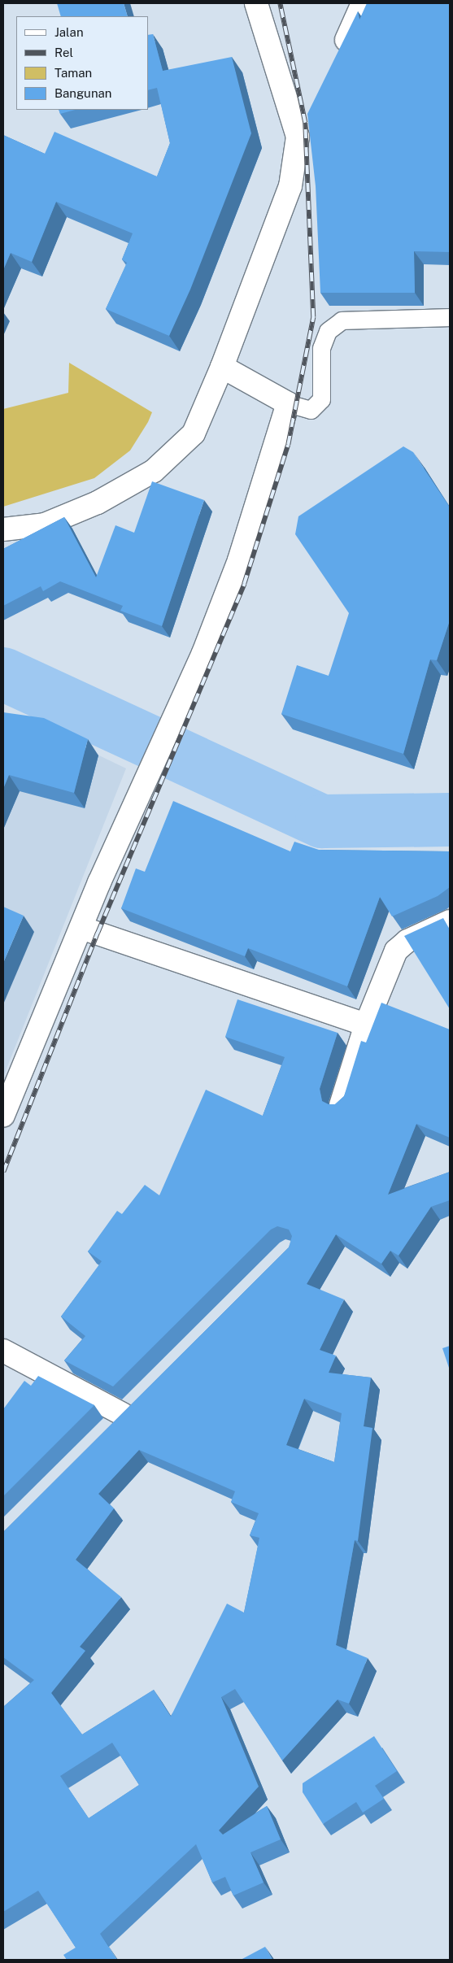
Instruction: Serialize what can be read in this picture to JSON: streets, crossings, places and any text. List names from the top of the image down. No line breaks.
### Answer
{"legend":["Jalan","Rel","Taman","Bangunan"]}
